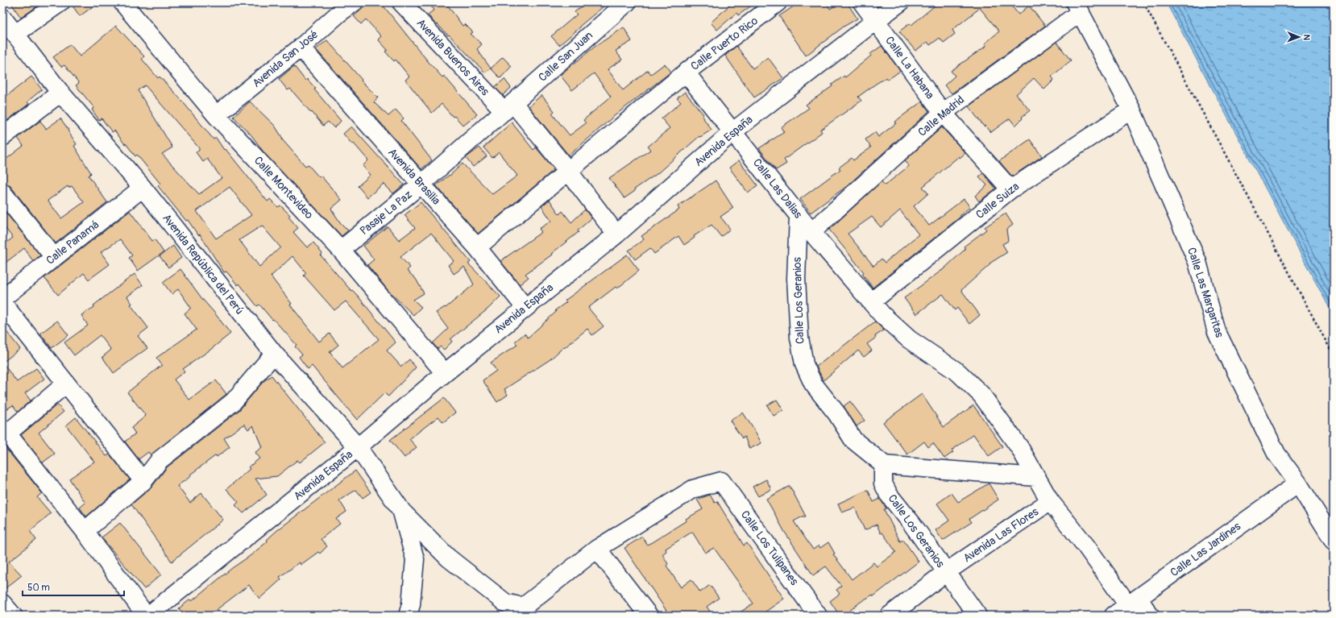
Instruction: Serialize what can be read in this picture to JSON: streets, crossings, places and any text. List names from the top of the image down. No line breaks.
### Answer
{"streets":{"street":["Calle Puerto Rico","Calle San Juan","Avenida Buenos Aires","Avenida San José","Calle La Habana","Calle Madrid","Avenida España","Avenida Brasilia","Calle Montevideo","Calle Las Dalias","Calle Suiza","Pasaje La Paz","Calle Panamá","Avenida República del Perú","Calle Las Margaritas","Calle Los Geranios","Avenida Las Flores","Calle Los Tulipanes","Calle Las Jardines"]},"crossings":[["Calle Puerto Rico","Avenida Buenos Aires"],["Calle Puerto Rico","Avenida Brasilia"],["Calle Puerto Rico","Calle Las Dalias"],["Calle San Juan","Avenida Buenos Aires"],["Calle San Juan","Pasaje La Paz"],["Avenida Buenos Aires","Avenida España"],["Avenida Buenos Aires","Pasaje La Paz"],["Avenida San José","Avenida Brasilia"],["Avenida San José","Calle Montevideo"],["Calle La Habana","Calle Madrid"],["Calle La Habana","Avenida España"],["Calle La Habana","Calle Suiza"],["Calle Madrid","Calle Las Dalias"],["Calle Madrid","Calle Las Margaritas"],["Avenida España","Avenida Brasilia"],["Avenida España","Calle Montevideo"],["Avenida España","Calle Las Dalias"],["Avenida España","Avenida República del Perú"],["Avenida Brasilia","Pasaje La Paz"],["Calle Montevideo","Pasaje La Paz"],["Calle Las Dalias","Calle Suiza"],["Calle Las Dalias","Calle Los Geranios"],["Calle Las Dalias","Avenida Las Flores"],["Calle Las Dalias","Calle Las Jardines"],["Calle Suiza","Calle Las Margaritas"],["Calle Panamá","Avenida República del Perú"],["Calle Las Margaritas","Calle Las Jardines"],["Calle Los Geranios","Avenida Las Flores"]],"scale_bar":"50 m","north":"right"}
